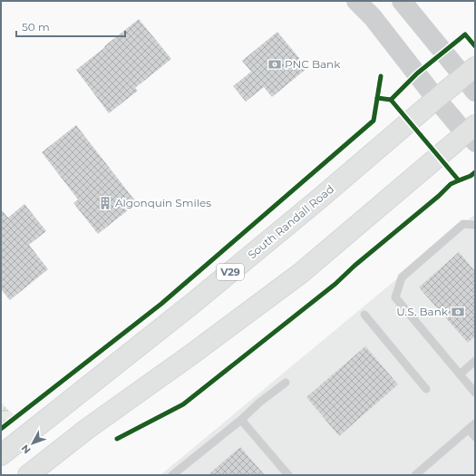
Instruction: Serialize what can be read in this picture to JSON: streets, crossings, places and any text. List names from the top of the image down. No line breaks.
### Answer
{"streets":{"main road":["South Randall Road","V29"]},"places":{"bank":["PNC Bank","U.S. Bank"],"building":["Algonquin Smiles"]},"scale_bar":"50 m","north":"bottom left"}
